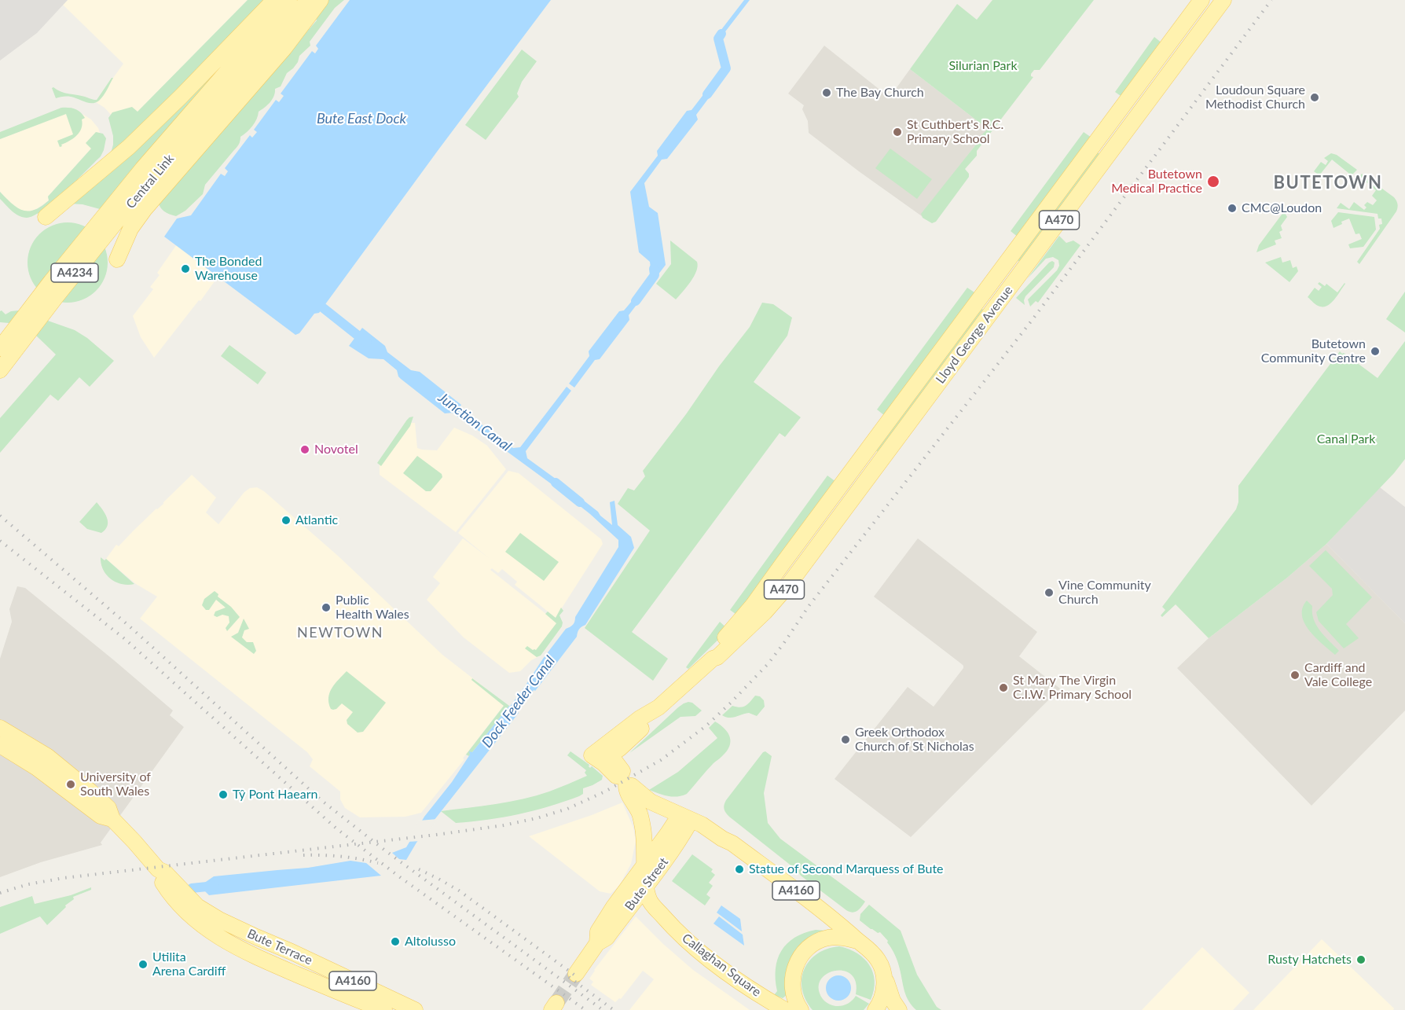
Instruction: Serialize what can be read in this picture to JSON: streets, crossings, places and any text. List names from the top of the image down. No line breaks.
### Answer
{"streets":{"main road":["Central Link","A470","A4234","Lloyd George Avenue","Bute Street","A4160","Bute Terrace","Callaghan Square"]},"crossings":[["Bute Street","A4160"],["Bute Street","Callaghan Square"],["A4160","Bute Terrace"],["A4160","Callaghan Square"]],"districts":["BUTETOWN","NEWTOWN"],"water":["Bute East Dock","Junction Canal","Dock Feeder Canal"],"parks":["Silurian Park","Canal Park"],"places":["The Bay Church","Loudoun Square Methodist Church","St Cuthbert's R.C. Primary School","Butetown Medical Practice","CMC@Loudon","The Bonded Warehouse","Butetown Community Centre","Novotel","Atlantic","Vine Community Church","Public Health Wales","Cardiff and Vale College","St Mary The Virgin C.I.W. Primary School","Greek Orthodox Church of St Nicholas","University of South Wales","Tŷ Pont Haearn","Statue of Second Marquess of Bute","Altolusso","Rusty Hatchets","Utilita Arena Cardiff"]}
